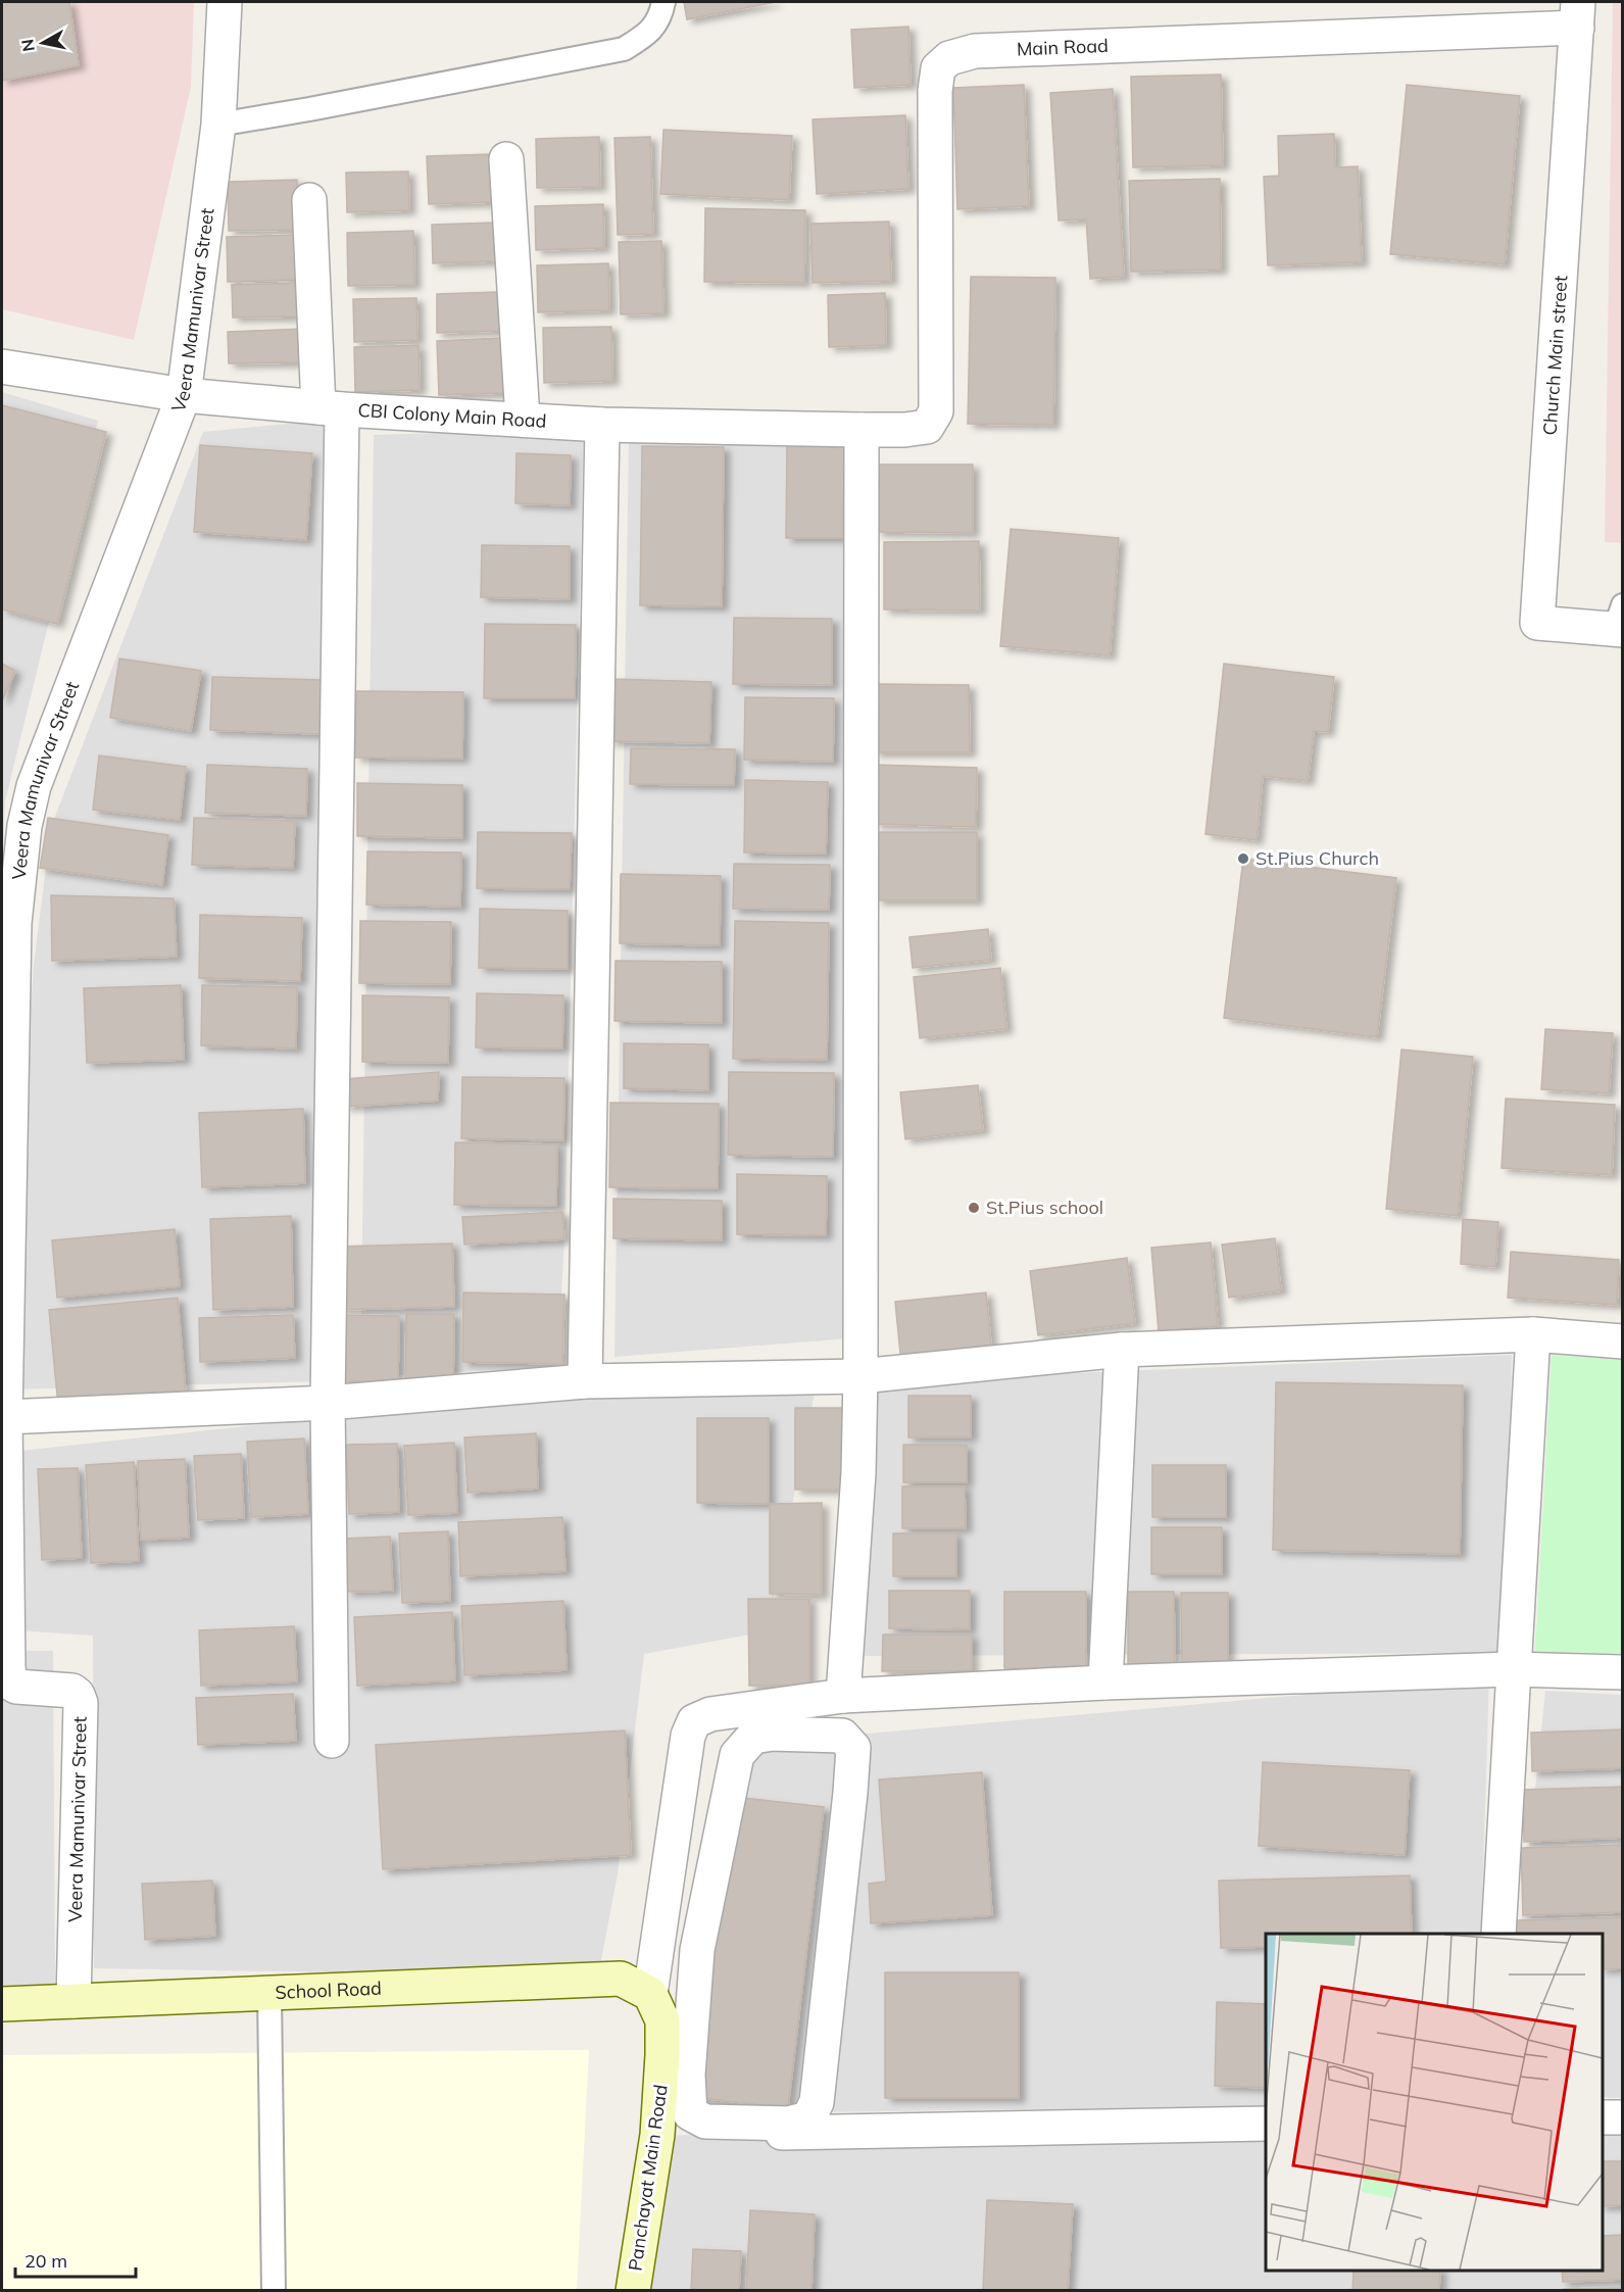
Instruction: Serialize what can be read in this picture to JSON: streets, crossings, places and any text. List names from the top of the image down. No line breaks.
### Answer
{"streets":{"street":["Main Road","Veera Mamunivar Street","Church Main street","CBI Colony Main Road","School Road","Panchayat Main Road"]},"crossings":[["Main Road","Church Main street"],["Main Road","CBI Colony Main Road"],["Veera Mamunivar Street","CBI Colony Main Road"],["Veera Mamunivar Street","School Road"],["School Road","Panchayat Main Road"]],"places":["St.Pius Church","St.Pius school"],"scale_bar":"20 m","north":"left"}
